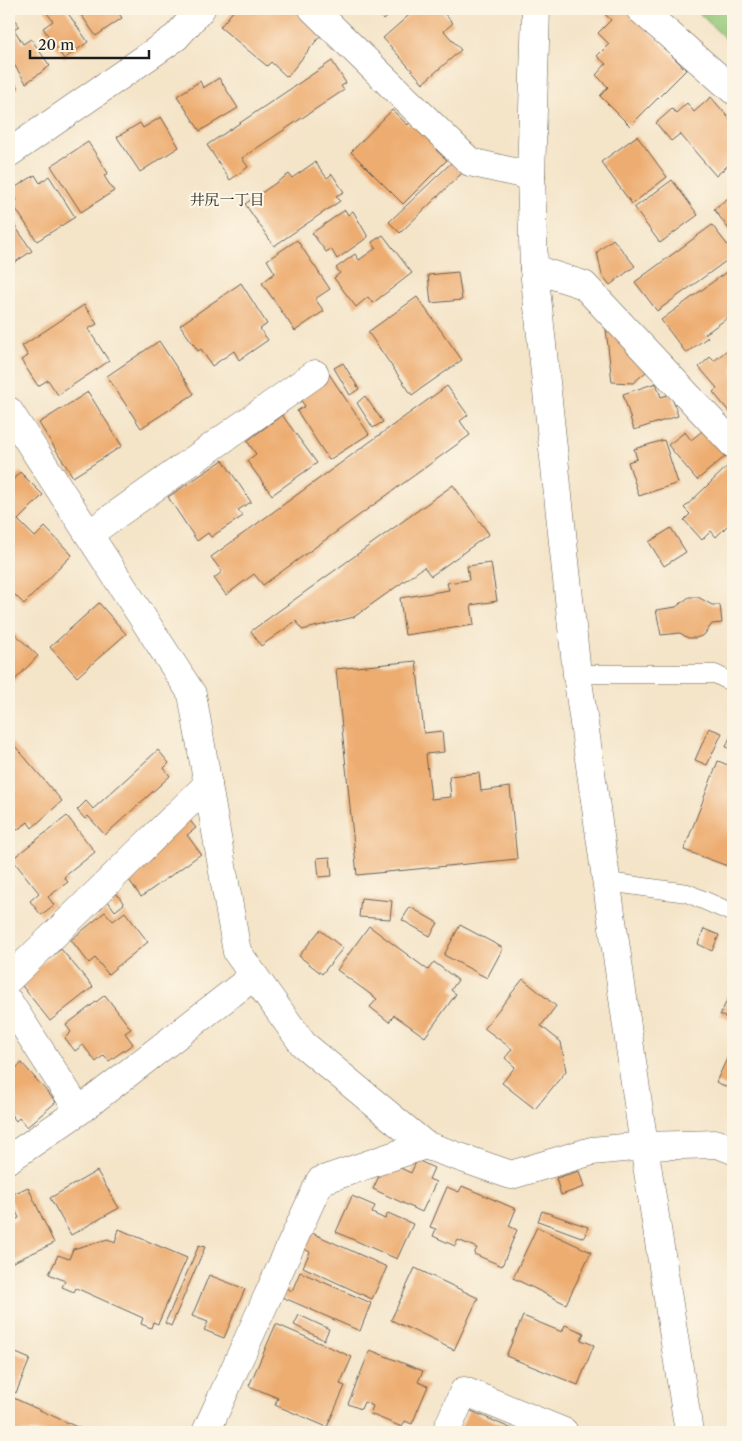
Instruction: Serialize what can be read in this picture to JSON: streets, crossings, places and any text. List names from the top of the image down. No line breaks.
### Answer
{"districts":["井尻一丁目"],"scale_bar":"20 m"}
